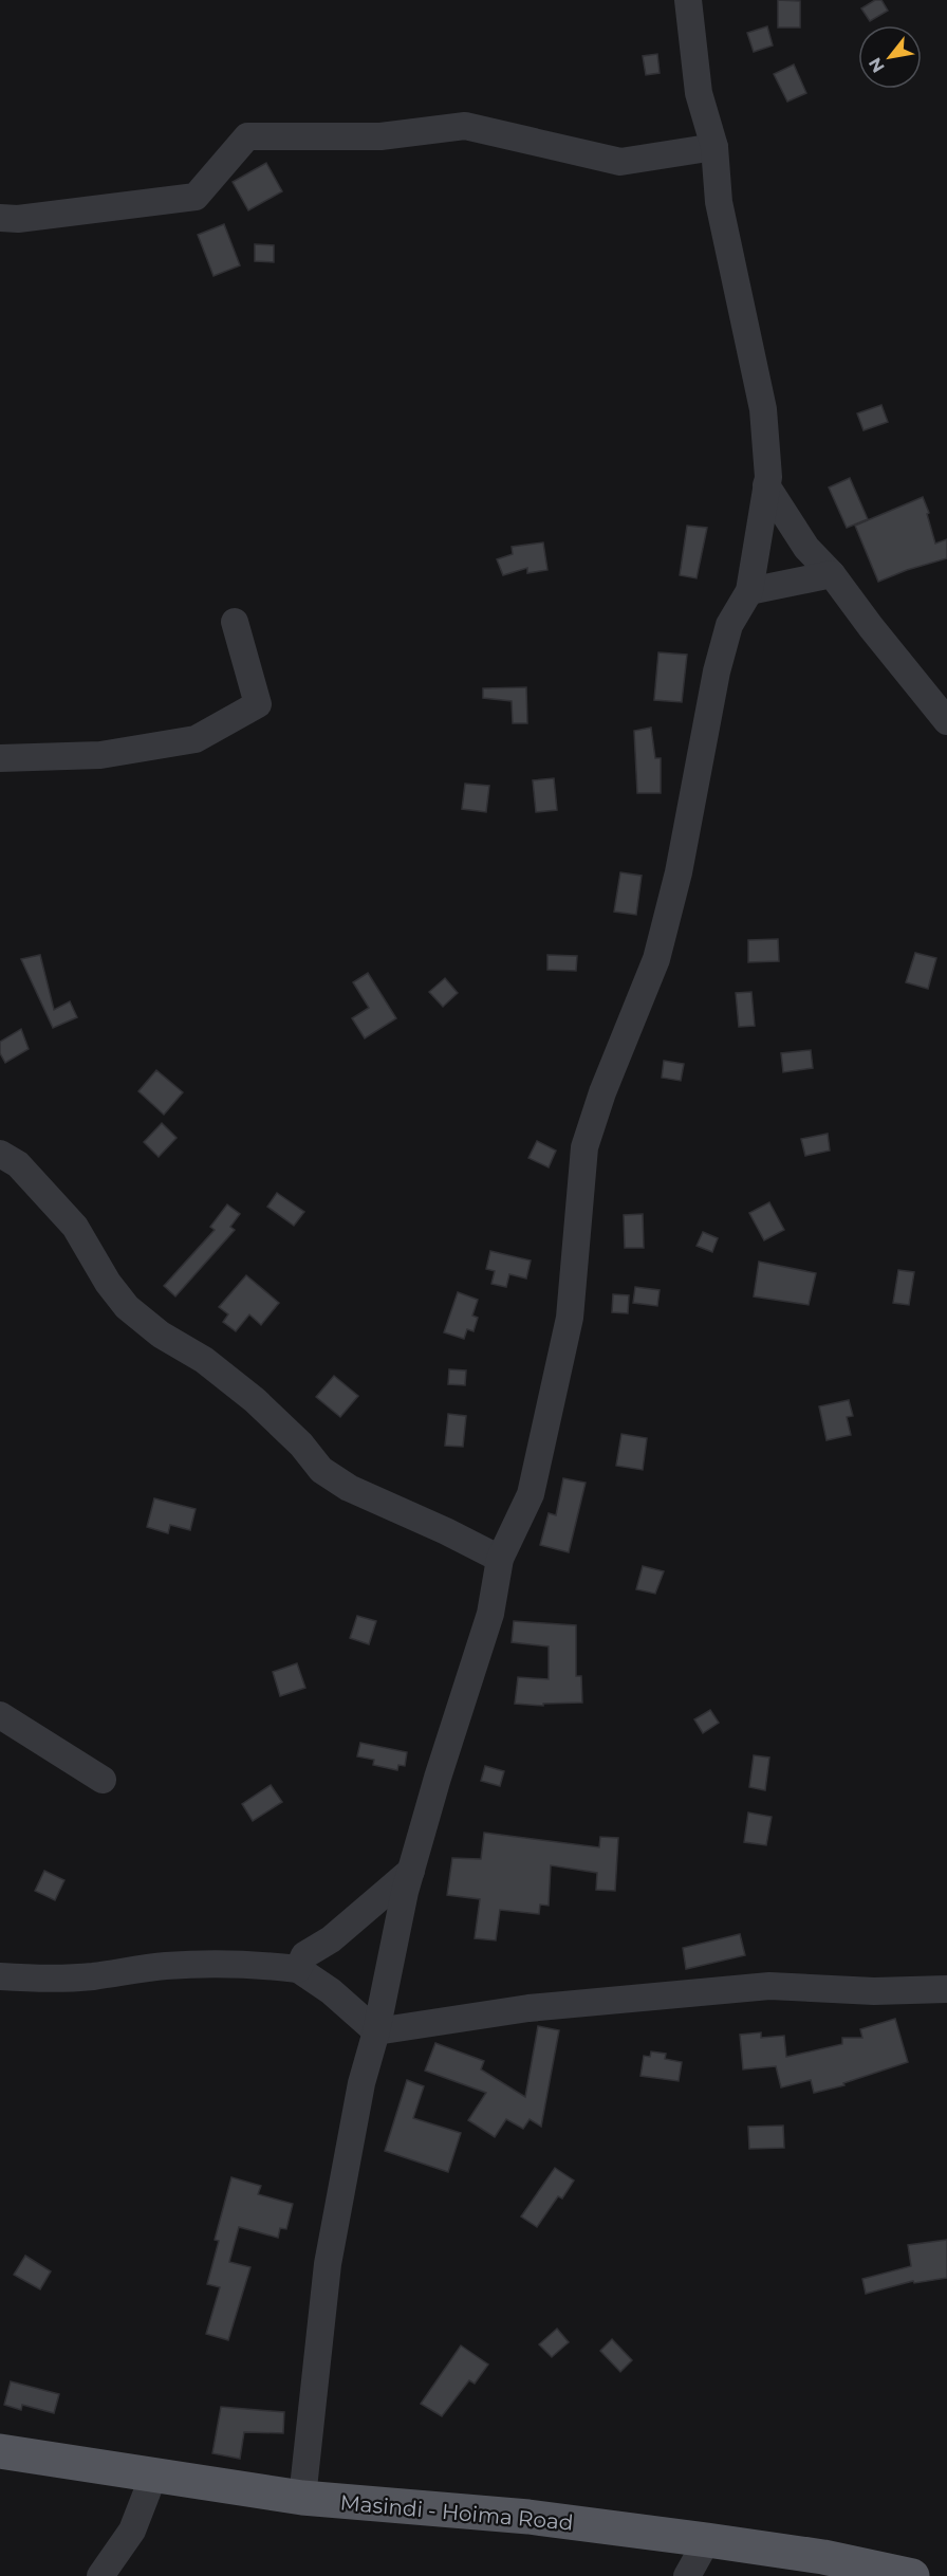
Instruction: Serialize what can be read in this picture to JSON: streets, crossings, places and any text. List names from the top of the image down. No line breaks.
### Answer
{"streets":{"main road":["Masindi - Hoima Road"]},"north":"bottom left"}
